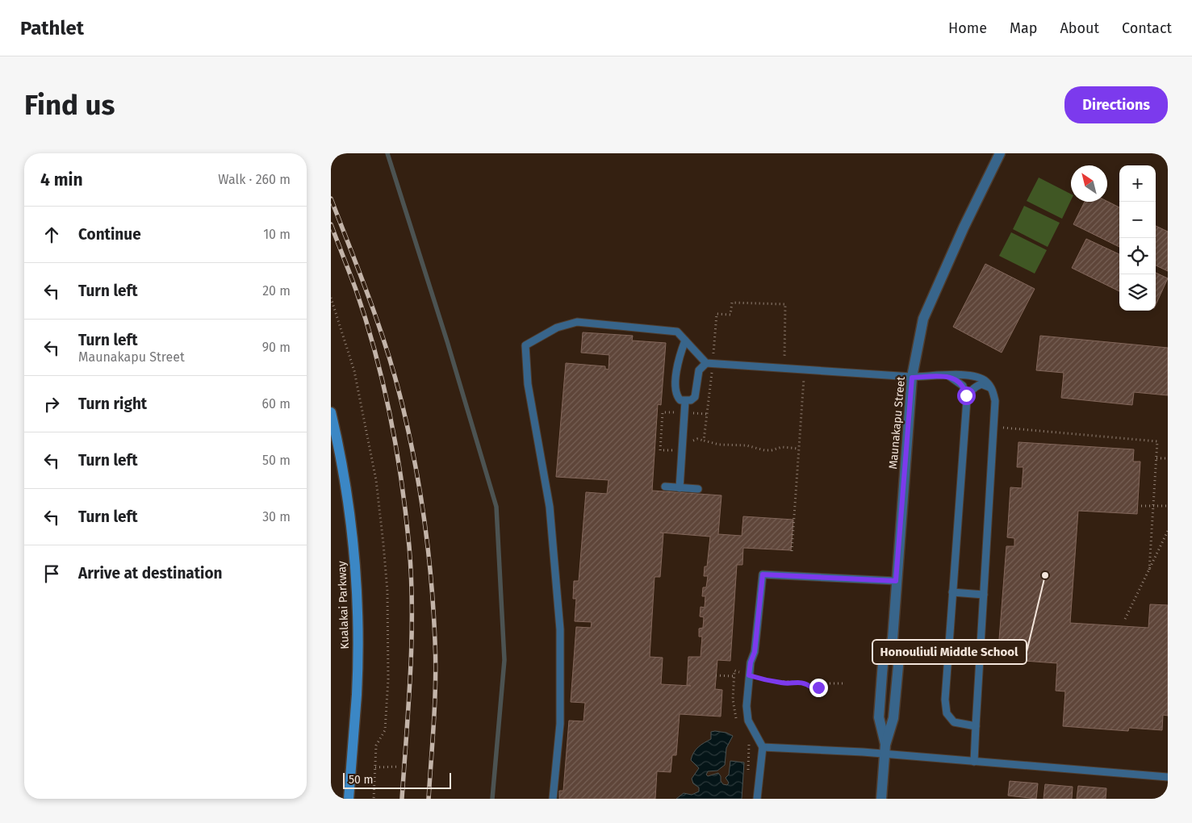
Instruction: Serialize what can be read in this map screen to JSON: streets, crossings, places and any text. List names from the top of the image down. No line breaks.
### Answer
{"streets":{"main road":["Kualakai Parkway"],"street":["Maunakapu Street"]},"places":["Honouliuli Middle School"],"scale_bar":"50 m","north":"top left","page":{"header":"Pathlet","nav":["Home","Map","About","Contact"],"buttons":"Directions","title":"Find us","heading":["4 min","Walk · 260 m"],"map_buttons":["+","−"],"list":[["Continue","10 m"],["Turn left","20 m"],["Turn left","Maunakapu Street","90 m"],["Turn right","60 m"],["Turn left","50 m"],["Turn left","30 m"],"Arrive at destination"],"scale":"50 m"}}
